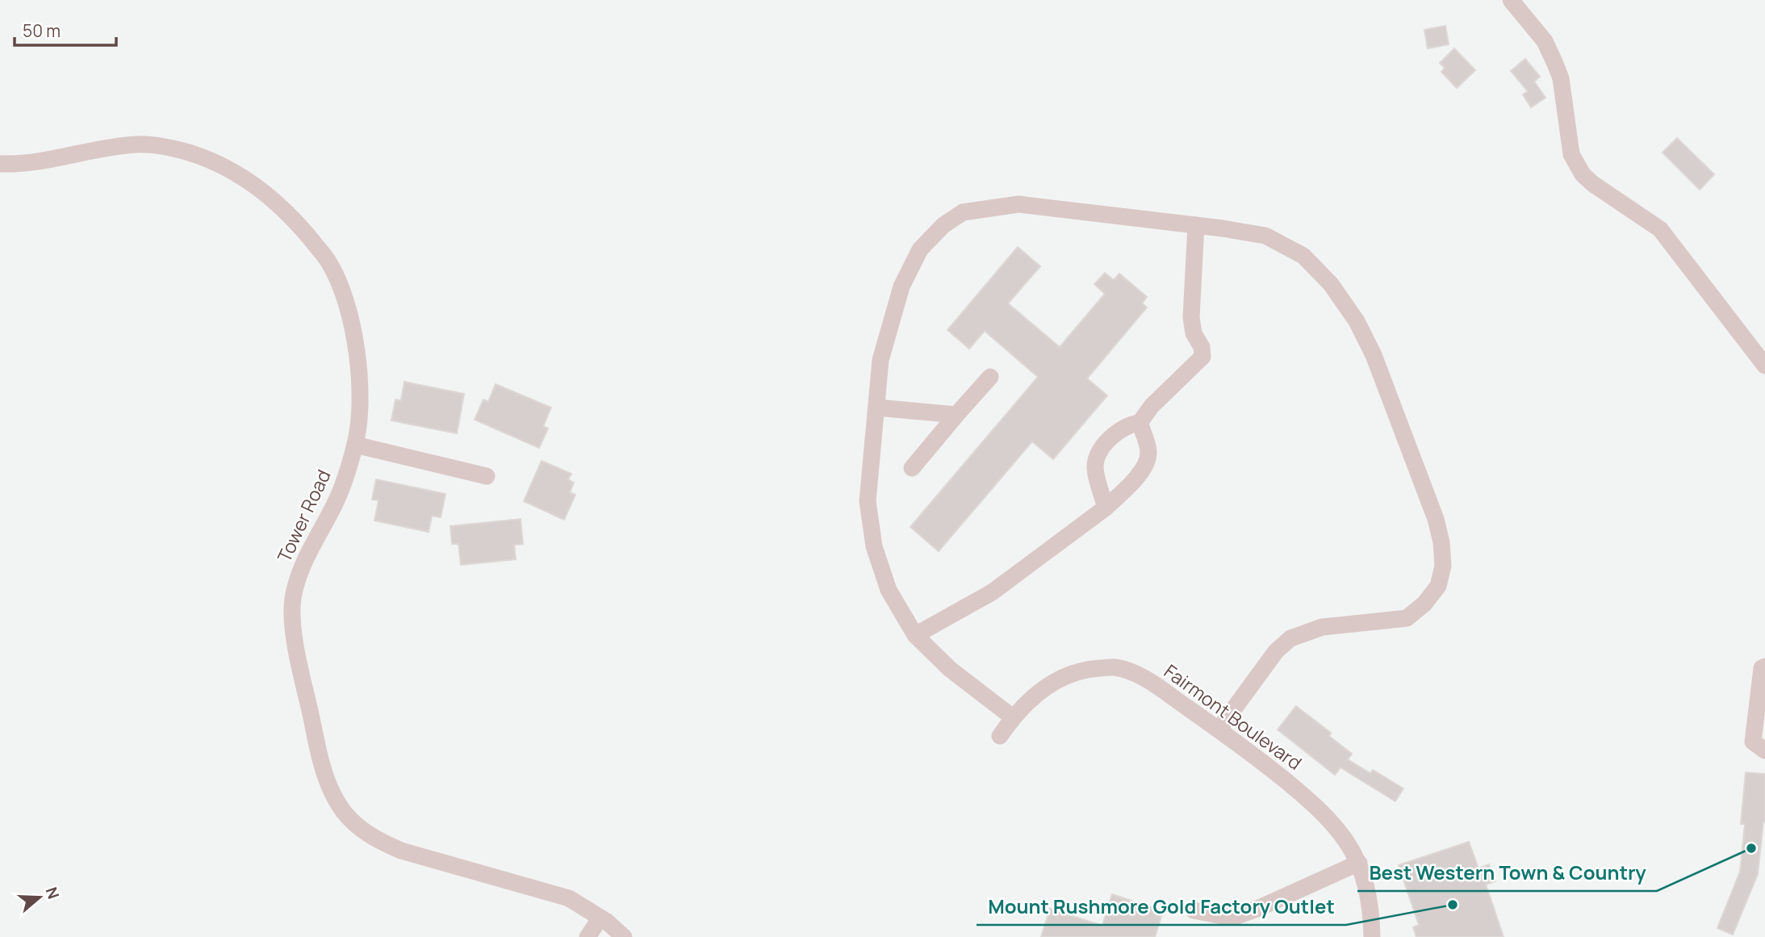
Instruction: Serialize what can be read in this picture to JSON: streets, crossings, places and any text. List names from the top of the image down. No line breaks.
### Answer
{"streets":{"street":["Tower Road","Fairmont Boulevard"]},"places":["Best Western Town & Country","Mount Rushmore Gold Factory Outlet"],"scale_bar":"50 m","north":"right"}
